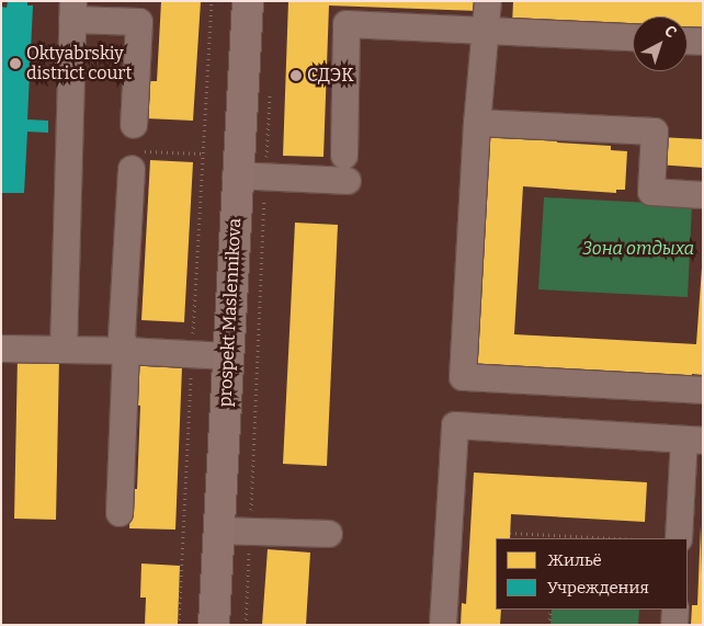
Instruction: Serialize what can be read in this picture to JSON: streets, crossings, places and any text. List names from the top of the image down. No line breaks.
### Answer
{"streets":{"main road":["prospekt Maslennikova"]},"parks":["Зона отдыха"],"places":["Oktyabrskiy district court","СДЭК"],"legend":["Жильё","Учреждения"],"north":"top right"}
